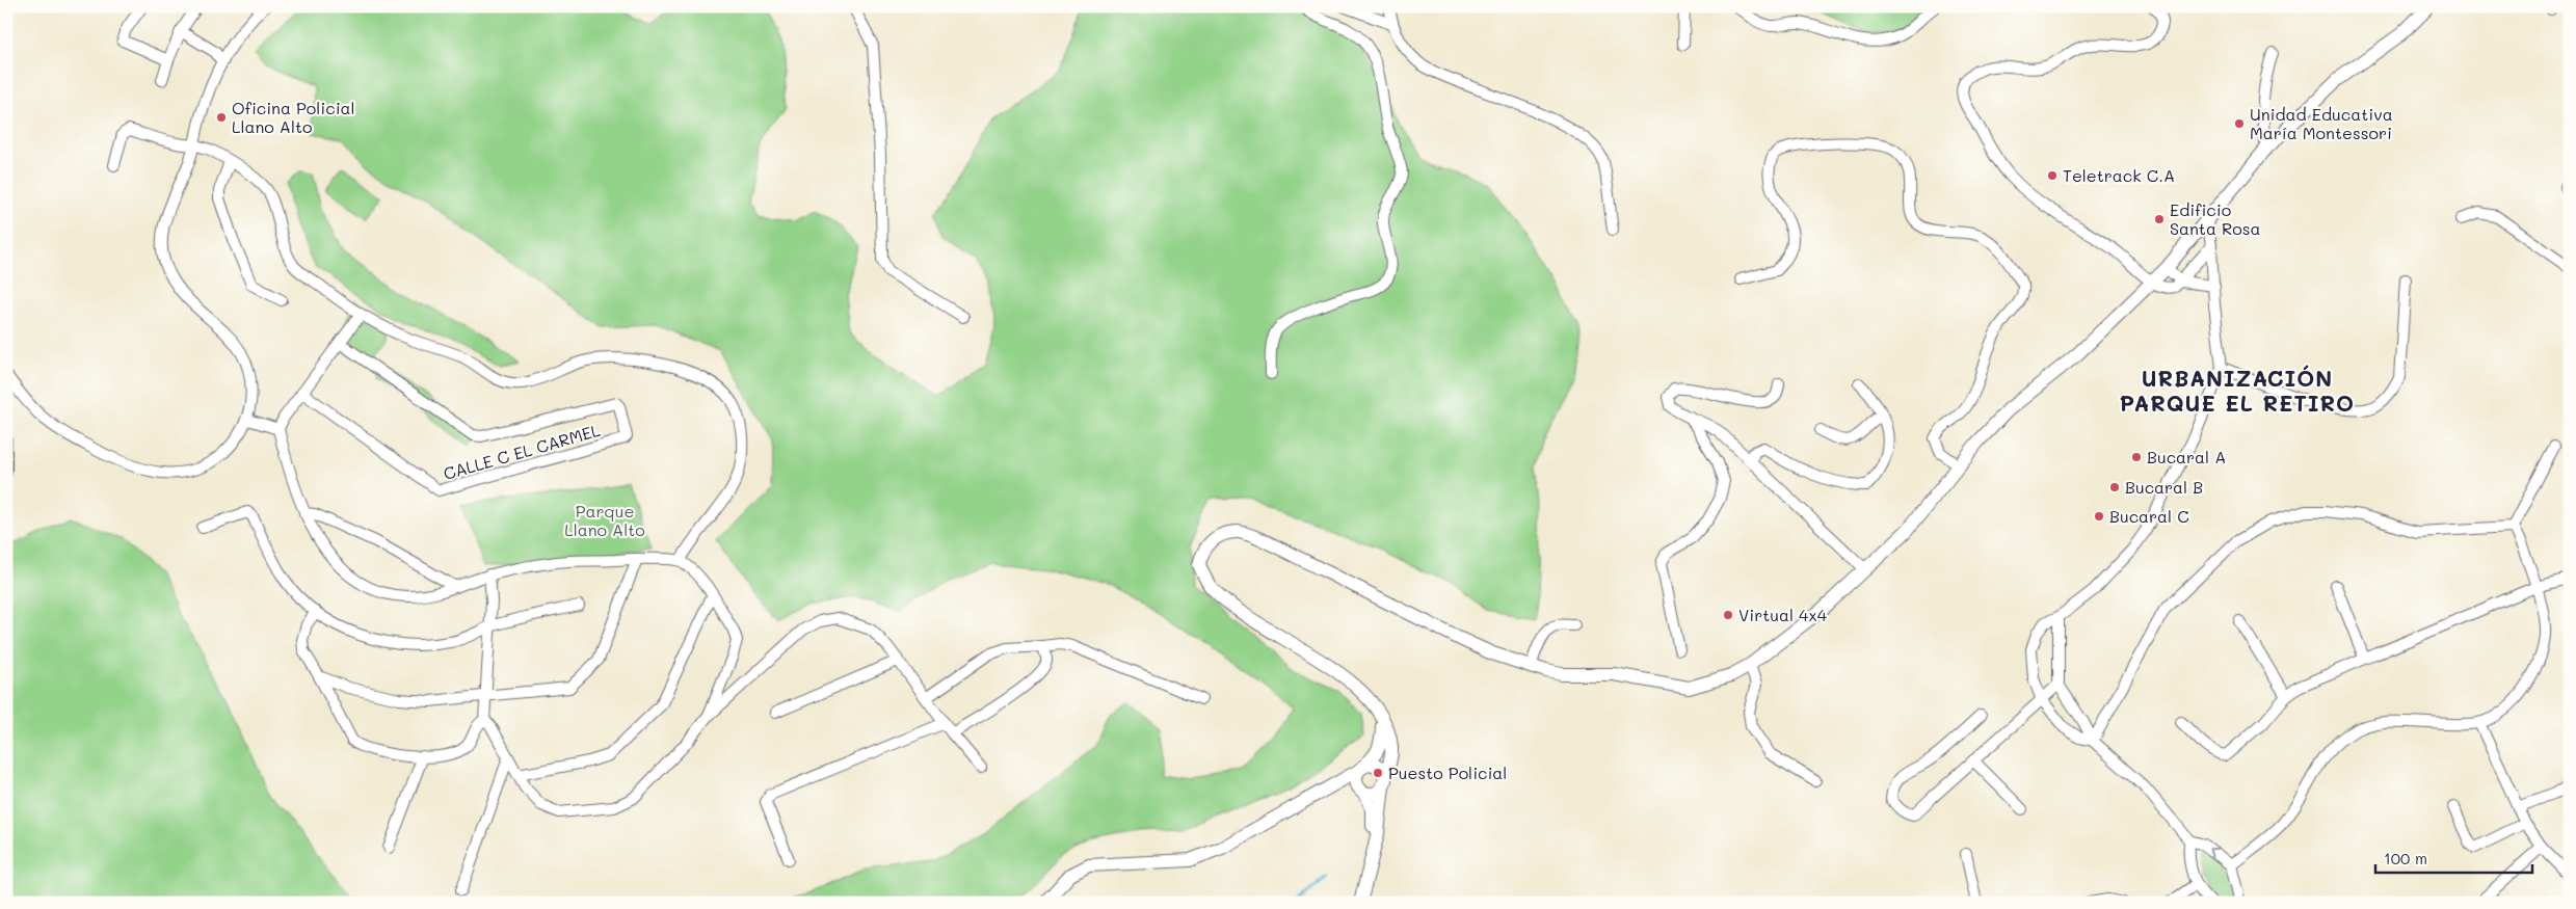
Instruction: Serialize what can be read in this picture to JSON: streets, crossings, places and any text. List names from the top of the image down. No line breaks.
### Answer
{"streets":{"street":["CALLE C EL CARMEL"]},"districts":["URBANIZACIÓN PARQUE EL RETIRO"],"parks":["Parque Llano Alto"],"places":["Oficina Policial Llano Alto","Unidad Educativa María Montessori","Teletrack C.A","Edificio Santa Rosa","Bucaral A","Bucaral B","Bucaral C","Virtual 4x4","Puesto Policial"],"scale_bar":"100 m"}
